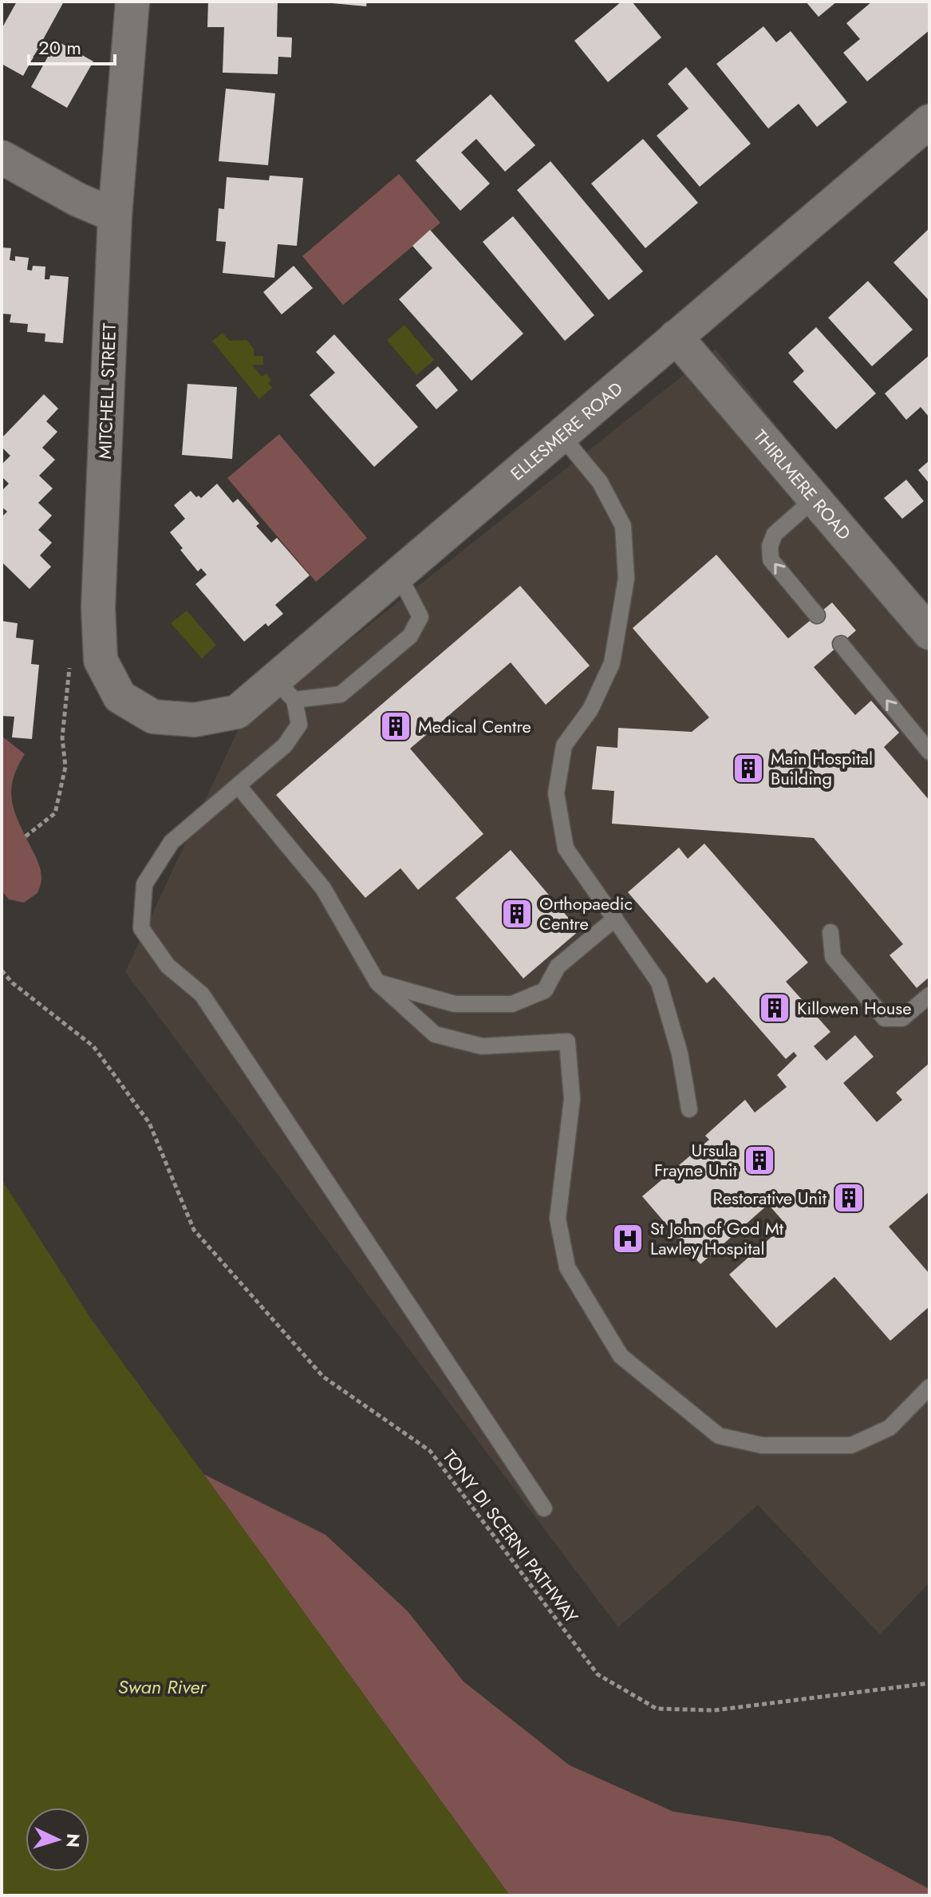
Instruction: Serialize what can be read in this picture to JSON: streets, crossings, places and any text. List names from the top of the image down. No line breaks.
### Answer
{"streets":{"street":["MITCHELL STREET","ELLESMERE ROAD","THIRLMERE ROAD"],"path":["TONY DI SCERNI PATHWAY"]},"crossings":[["MITCHELL STREET","ELLESMERE ROAD"],["ELLESMERE ROAD","THIRLMERE ROAD"]],"water":["Swan River"],"places":{"building":["Medical Centre","Main Hospital Building","Orthopaedic Centre","Killowen House","Ursula Frayne Unit","Restorative Unit"],"hospital":["St John of God Mt Lawley Hospital"]},"scale_bar":"20 m","north":"right"}
